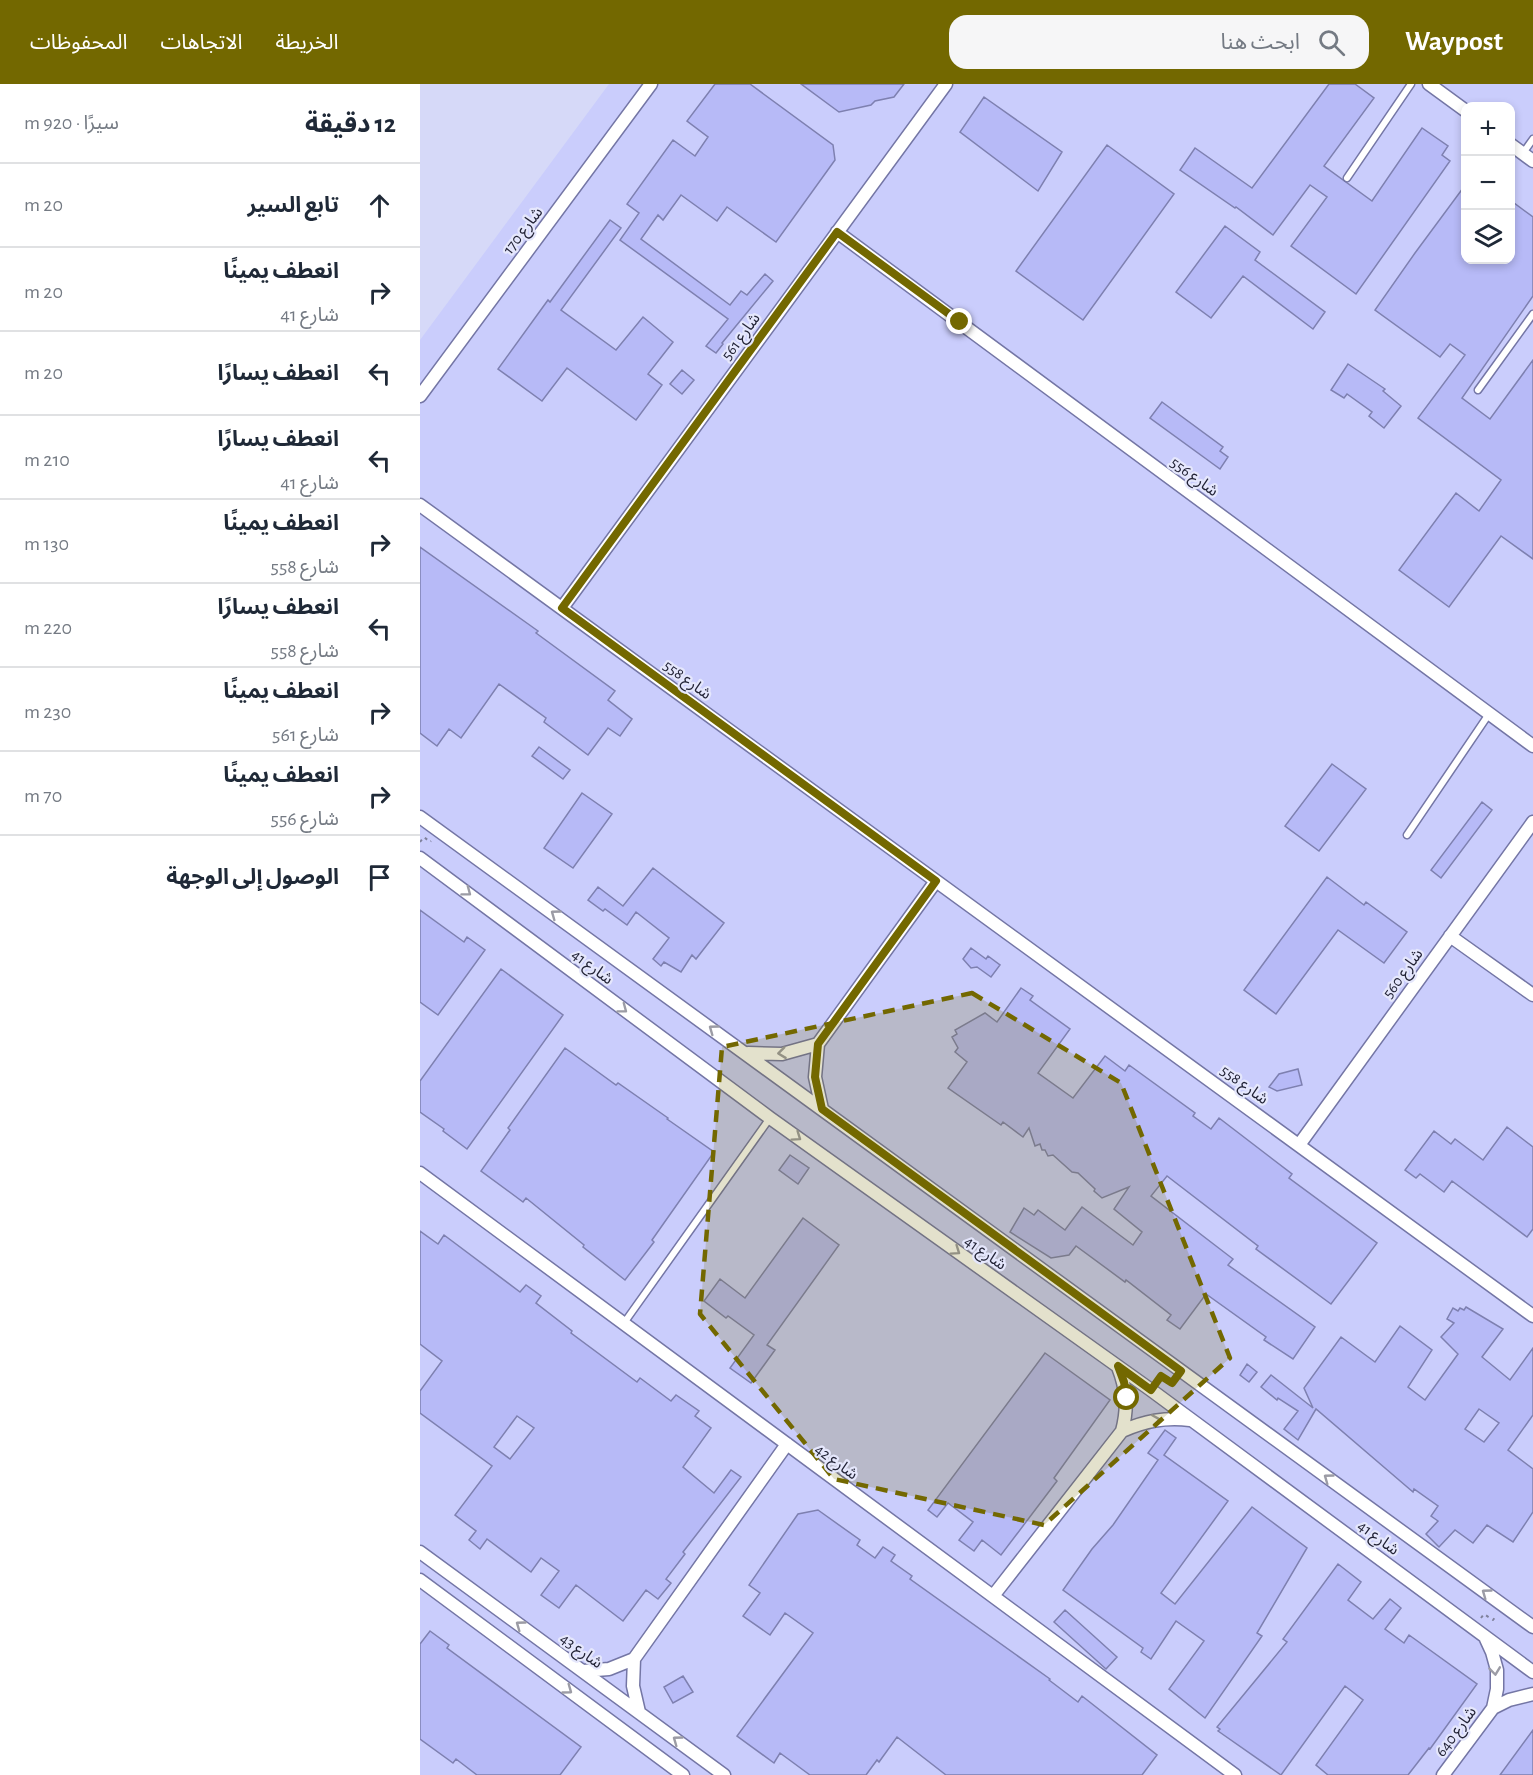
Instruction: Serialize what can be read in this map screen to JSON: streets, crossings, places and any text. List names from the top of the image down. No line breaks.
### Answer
{"streets":{"street":["شارع 170","شارع 561","شارع 556","شارع 558","شارع 41","شارع 560","شارع 42","شارع 43","شارع 640"]},"crossings":[["شارع 561","شارع 556"],["شارع 561","شارع 558"],["شارع 558","شارع 560"],["شارع 41","شارع 640"]],"one_way":["شارع 640"],"page":{"header":"Waypost","search":"ابحث هنا","nav":["الخريطة","الاتجاهات","المحفوظات"],"heading":["12 دقيقة","سيرًا · 920 m"],"map_buttons":["+","−"],"list":[["تابع السير","20 m"],["انعطف يمينًا","شارع 41","20 m"],["انعطف يسارًا","20 m"],["انعطف يسارًا","شارع 41","210 m"],["انعطف يمينًا","شارع 558","130 m"],["انعطف يسارًا","شارع 558","220 m"],["انعطف يمينًا","شارع 561","230 m"],["انعطف يمينًا","شارع 556","70 m"],"الوصول إلى الوجهة"]}}
